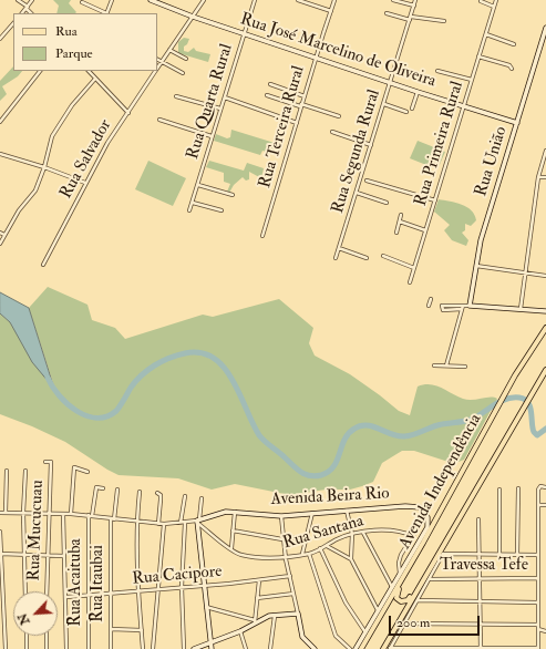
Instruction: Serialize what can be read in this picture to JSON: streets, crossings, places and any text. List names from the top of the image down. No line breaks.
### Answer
{"streets":{"main road":["Avenida Independência"],"street":["Rua José Marcelino de Oliveira","Rua Quarta Rural","Rua Terceira Rural","Rua Primeira Rural","Rua Segunda Rural","Rua Salvador","Rua União","Avenida Beira Rio","Rua Mucucuau","Rua Santana","Travessa Tefe","Rua Cacipore","Rua Acaituba","Rua Itaubai"]},"crossings":[["Rua José Marcelino de Oliveira","Rua Quarta Rural"],["Rua José Marcelino de Oliveira","Rua Terceira Rural"],["Rua José Marcelino de Oliveira","Rua Primeira Rural"],["Rua José Marcelino de Oliveira","Rua Segunda Rural"],["Rua José Marcelino de Oliveira","Rua Salvador"],["Rua José Marcelino de Oliveira","Rua União"],["Avenida Beira Rio","Rua Mucucuau"],["Avenida Beira Rio","Rua Santana"],["Avenida Beira Rio","Rua Acaituba"],["Avenida Beira Rio","Rua Itaubai"],["Rua Cacipore","Rua Acaituba"],["Rua Cacipore","Rua Itaubai"]],"legend":["Rua","Parque"],"scale_bar":"200 m","north":"bottom left"}
